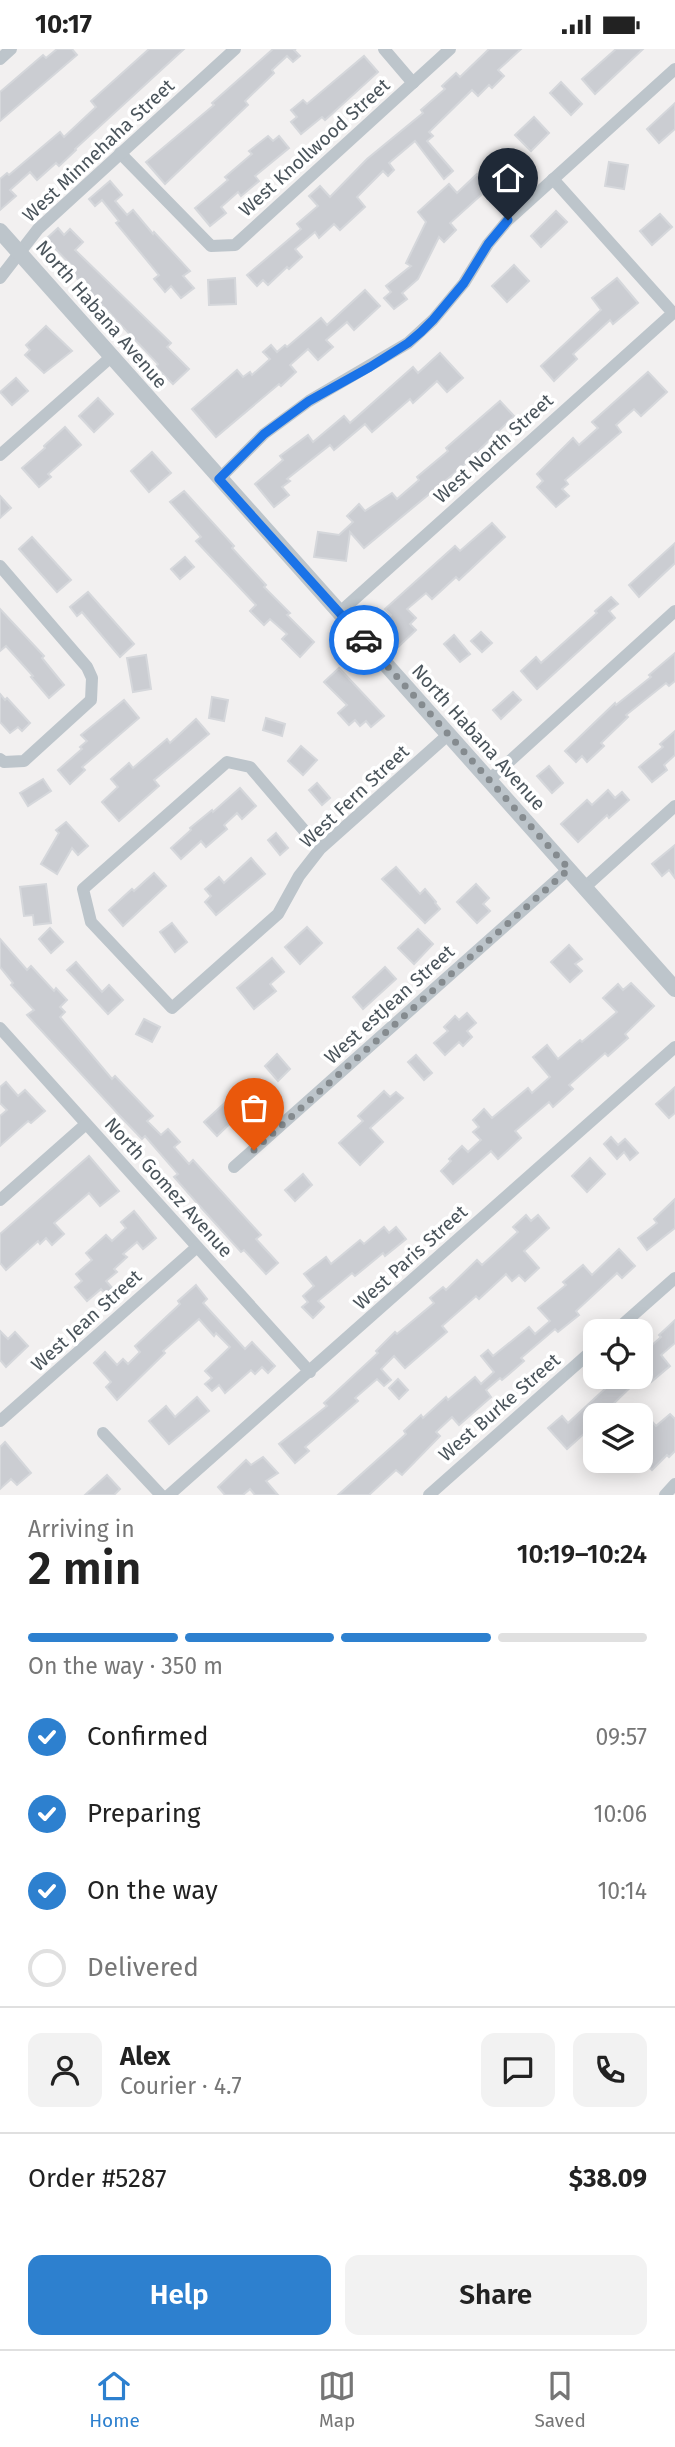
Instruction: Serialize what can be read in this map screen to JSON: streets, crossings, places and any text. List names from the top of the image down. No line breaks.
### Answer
{"streets":{"street":["West Knollwood Street","West Minnehaha Street","North Habana Avenue","West North Street","West Fern Street","West estJean Street","North Gomez Avenue","West Paris Street","West Jean Street","West Burke Street"]},"crossings":[["West Knollwood Street","West Minnehaha Street"],["West Minnehaha Street","North Habana Avenue"],["North Habana Avenue","West North Street"],["North Habana Avenue","West Fern Street"],["North Habana Avenue","West estJean Street"],["North Gomez Avenue","West Paris Street"],["North Gomez Avenue","West Jean Street"]],"page":{"status":"10:17","heading":["2 min","Arriving in","10:19–10:24"],"panel":["Alex","Courier · 4.7","Order #5287","$38.09"],"bar":"On the way · 350 m","list":[["Confirmed","09:57"],["Preparing","10:06"],["On the way","10:14"],"Delivered"],"buttons":["Help","Share"],"tabs":["Home","Map","Saved"]}}
